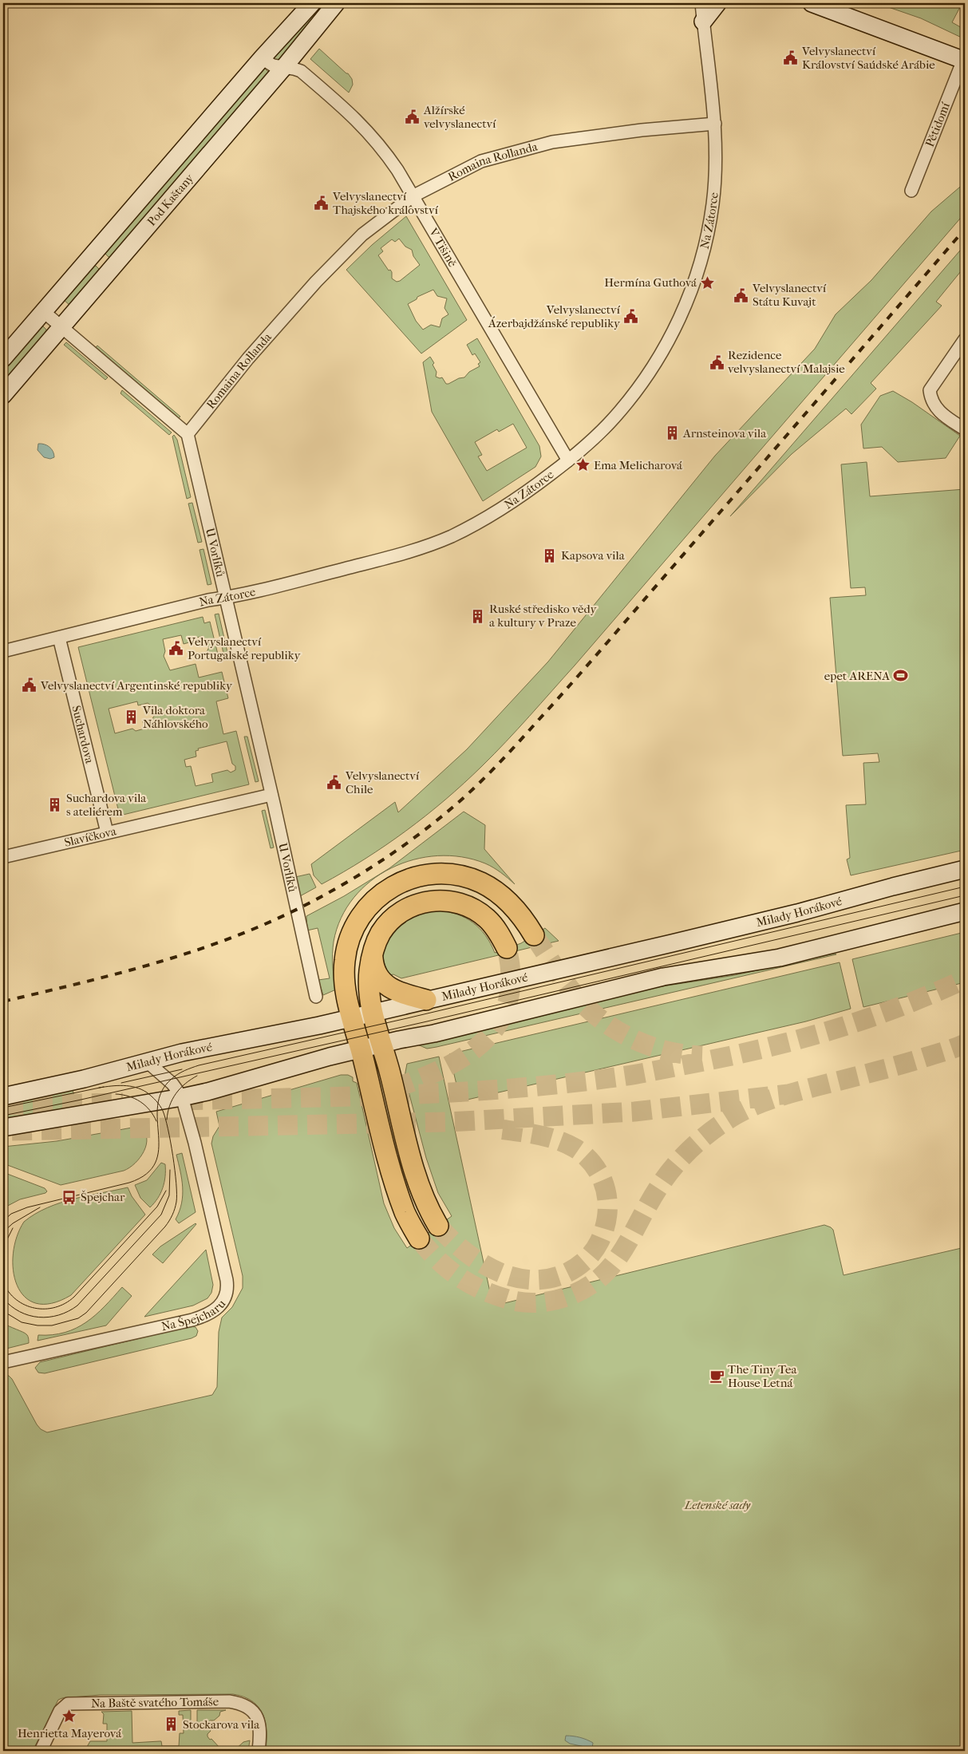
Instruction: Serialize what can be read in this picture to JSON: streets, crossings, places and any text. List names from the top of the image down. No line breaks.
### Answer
{"streets":{"main road":["Pod Kaštany","Milady Horákové"],"street":["Pětidomí","Romaina Rollanda","Na Zátorce","V Tišině","U Vorlíků","Suchardova","Slavíčkova","Na Špejcharu","Na Baště svatého Tomáše"]},"crossings":[["Romaina Rollanda","Na Zátorce"],["Romaina Rollanda","V Tišině"],["Romaina Rollanda","U Vorlíků"],["Pod Kaštany","V Tišině"],["Na Zátorce","V Tišině"],["Na Zátorce","U Vorlíků"],["Na Zátorce","Suchardova"],["U Vorlíků","Slavíčkova"],["Suchardova","Slavíčkova"]],"parks":["Letenské sady"],"places":{"public building":["Velvyslanectví Království Saúdské Arábie","Alžírské velvyslanectví","Velvyslanectví Thajského království","Velvyslanectví Státu Kuvajt","Velvyslanectví Ázerbajdžánské republiky","Rezidence velvyslanectví Malajsie","Velvyslanectví Portugalské republiky","Velvyslanectví Argentinské republiky","Velvyslanectví Chile"],"place":["Hermína Guthová","Ema Melicharová","Henrietta Mayerová"],"building":["Arnsteinova vila","Kapsova vila","Ruské středisko vědy a kultury v Praze","Vila doktora Náhlovského","Suchardova vila s ateliérem","Stockarova vila"],"sports":["epet ARENA"],"bus stop":["Špejchar"],"cafe":["The Tiny Tea House Letná"]}}
